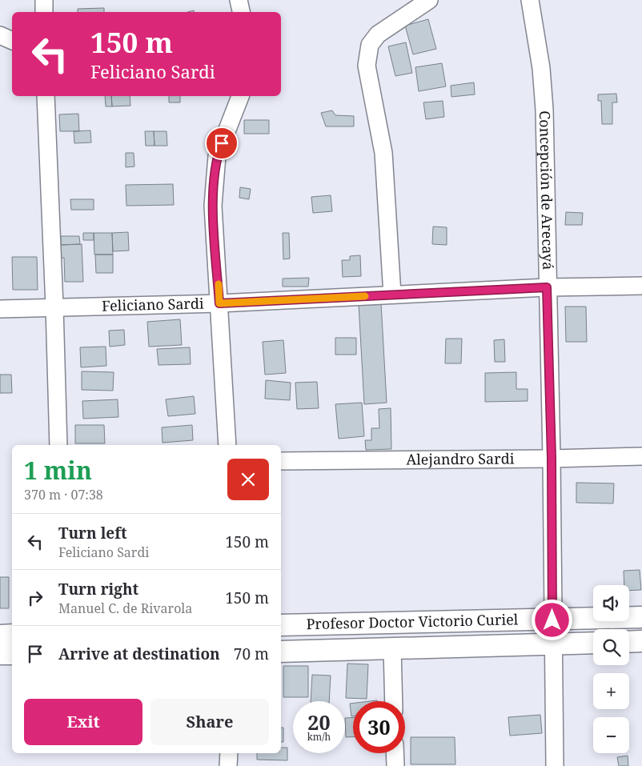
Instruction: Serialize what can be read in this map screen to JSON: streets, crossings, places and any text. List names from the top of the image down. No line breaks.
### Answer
{"streets":{"main road":["Profesor Doctor Victorio Curiel"],"street":["Concepción de Arecayá","Feliciano Sardi","Alejandro Sardi"]},"crossings":[["Concepción de Arecayá","Feliciano Sardi"],["Concepción de Arecayá","Alejandro Sardi"],["Concepción de Arecayá","Profesor Doctor Victorio Curiel"]],"page":{"turn":["150 m","Feliciano Sardi"],"heading":["1 min","370 m · 07:38"],"list":[{"name":"Turn left","note":"Feliciano Sardi","value":"150 m"},{"name":"Turn right","note":"Manuel C. de Rivarola","value":"150 m"},{"name":"Arrive at destination","value":"70 m"}],"map_buttons":["+","−"],"buttons":["Exit","Share"],"speed":"20 km/h","limit":"30"}}
